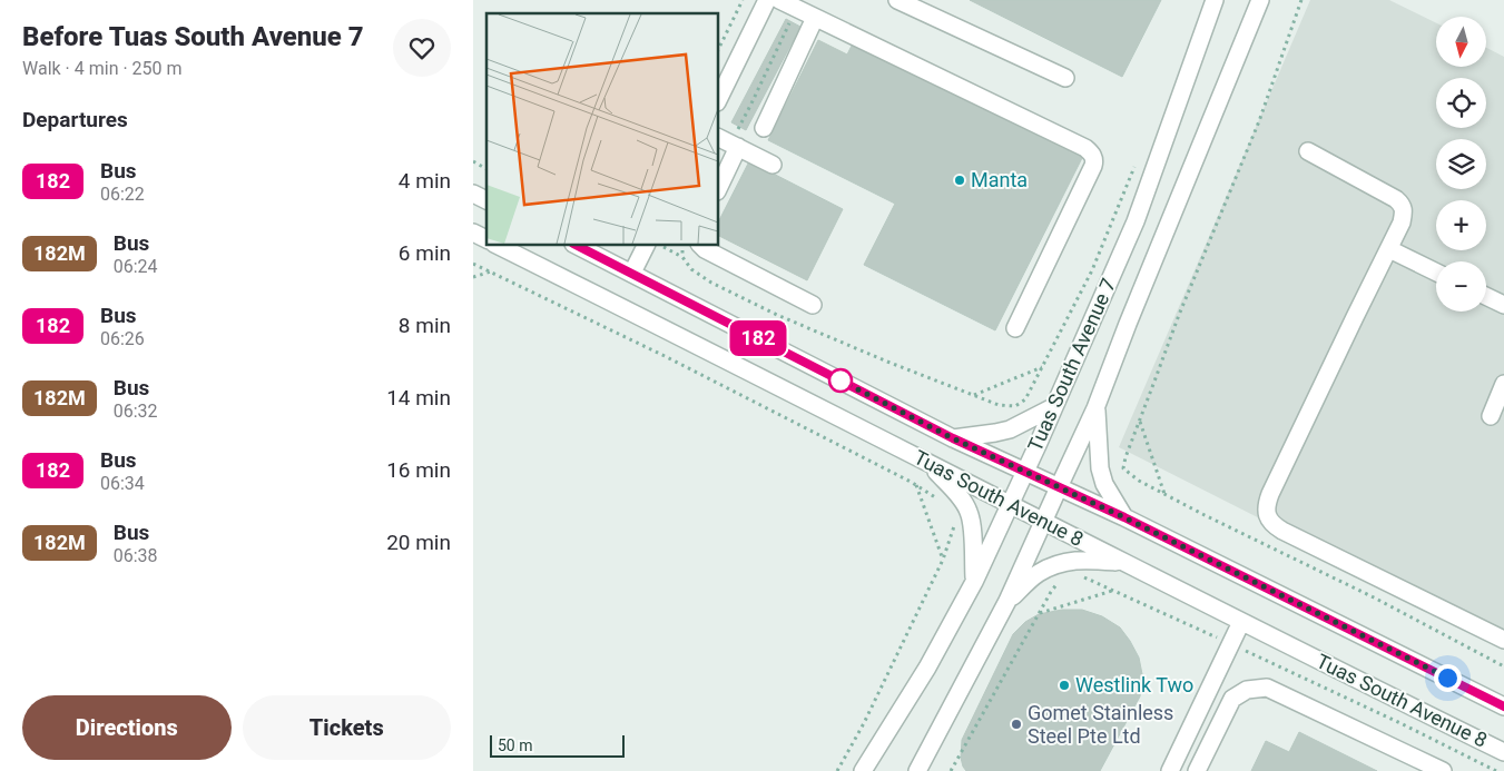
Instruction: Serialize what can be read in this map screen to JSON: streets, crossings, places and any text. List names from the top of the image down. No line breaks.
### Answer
{"streets":{"street":["Tuas South Avenue 7","Tuas South Avenue 8"]},"crossings":[["Tuas South Avenue 7","Tuas South Avenue 8"]],"places":["Manta","Westlink Two","Gomet Stainless Steel Pte Ltd"],"lines":["bus line 182"],"scale_bar":"50 m","north":"bottom","page":{"heading":[["Before Tuas South Avenue 7","Walk · 4 min · 250 m"],"Departures"],"on_map":"182","map_buttons":["+","−"],"list":[{"mark":"182","name":"Bus","note":"06:22","value":"4 min"},{"mark":"182M","name":"Bus","note":"06:24","value":"6 min"},{"mark":"182","name":"Bus","note":"06:26","value":"8 min"},{"mark":"182M","name":"Bus","note":"06:32","value":"14 min"},{"mark":"182","name":"Bus","note":"06:34","value":"16 min"},{"mark":"182M","name":"Bus","note":"06:38","value":"20 min"}],"buttons":["Directions","Tickets"],"scale":"50 m"}}
